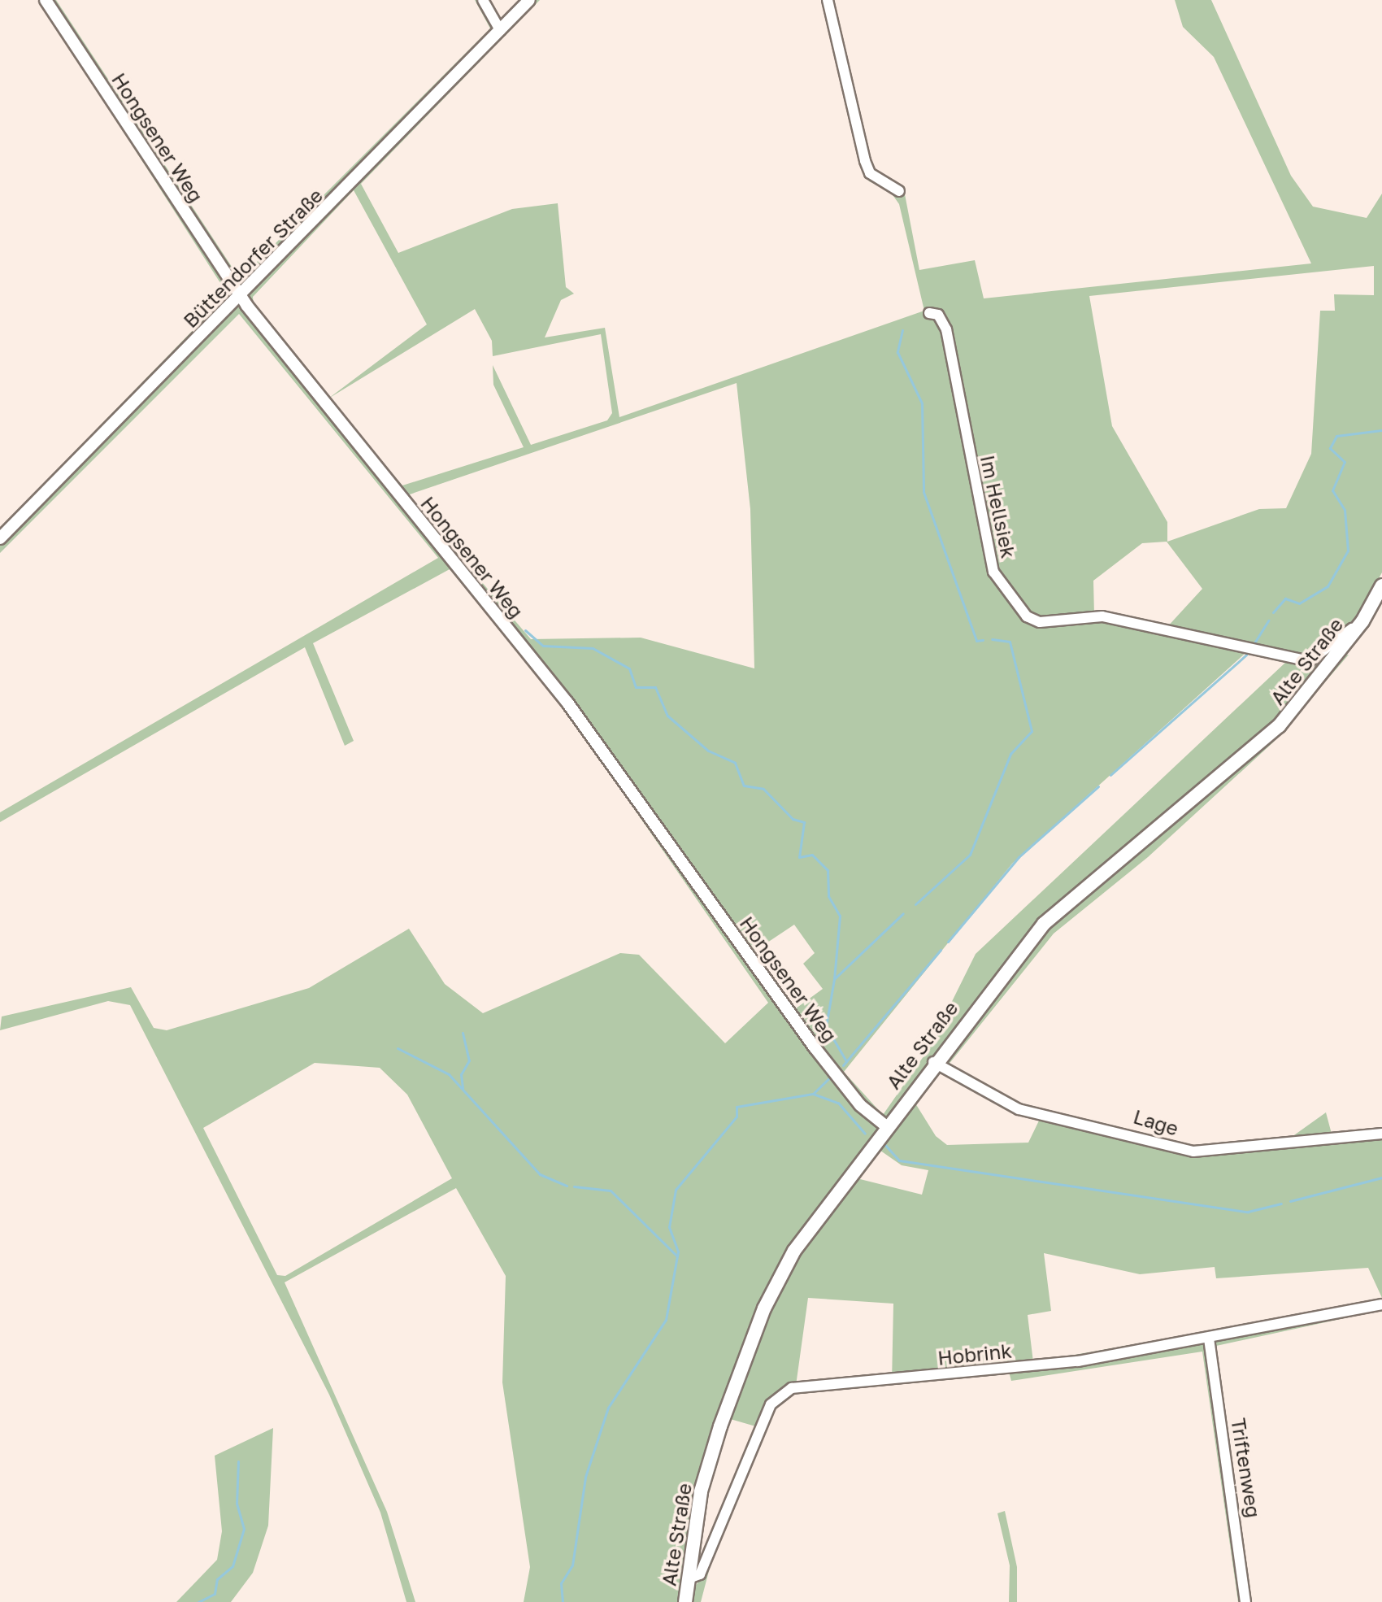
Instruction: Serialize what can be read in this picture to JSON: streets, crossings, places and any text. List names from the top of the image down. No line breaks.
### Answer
{"streets":{"main road":["Alte Straße"],"street":["Hongsener Weg","Büttendorfer Straße","Im Hellsiek","Lage","Hobrink","Triftenweg"]},"crossings":[["Hongsener Weg","Büttendorfer Straße"],["Hongsener Weg","Alte Straße"],["Im Hellsiek","Alte Straße"],["Alte Straße","Lage"],["Alte Straße","Hobrink"],["Hobrink","Triftenweg"]]}
